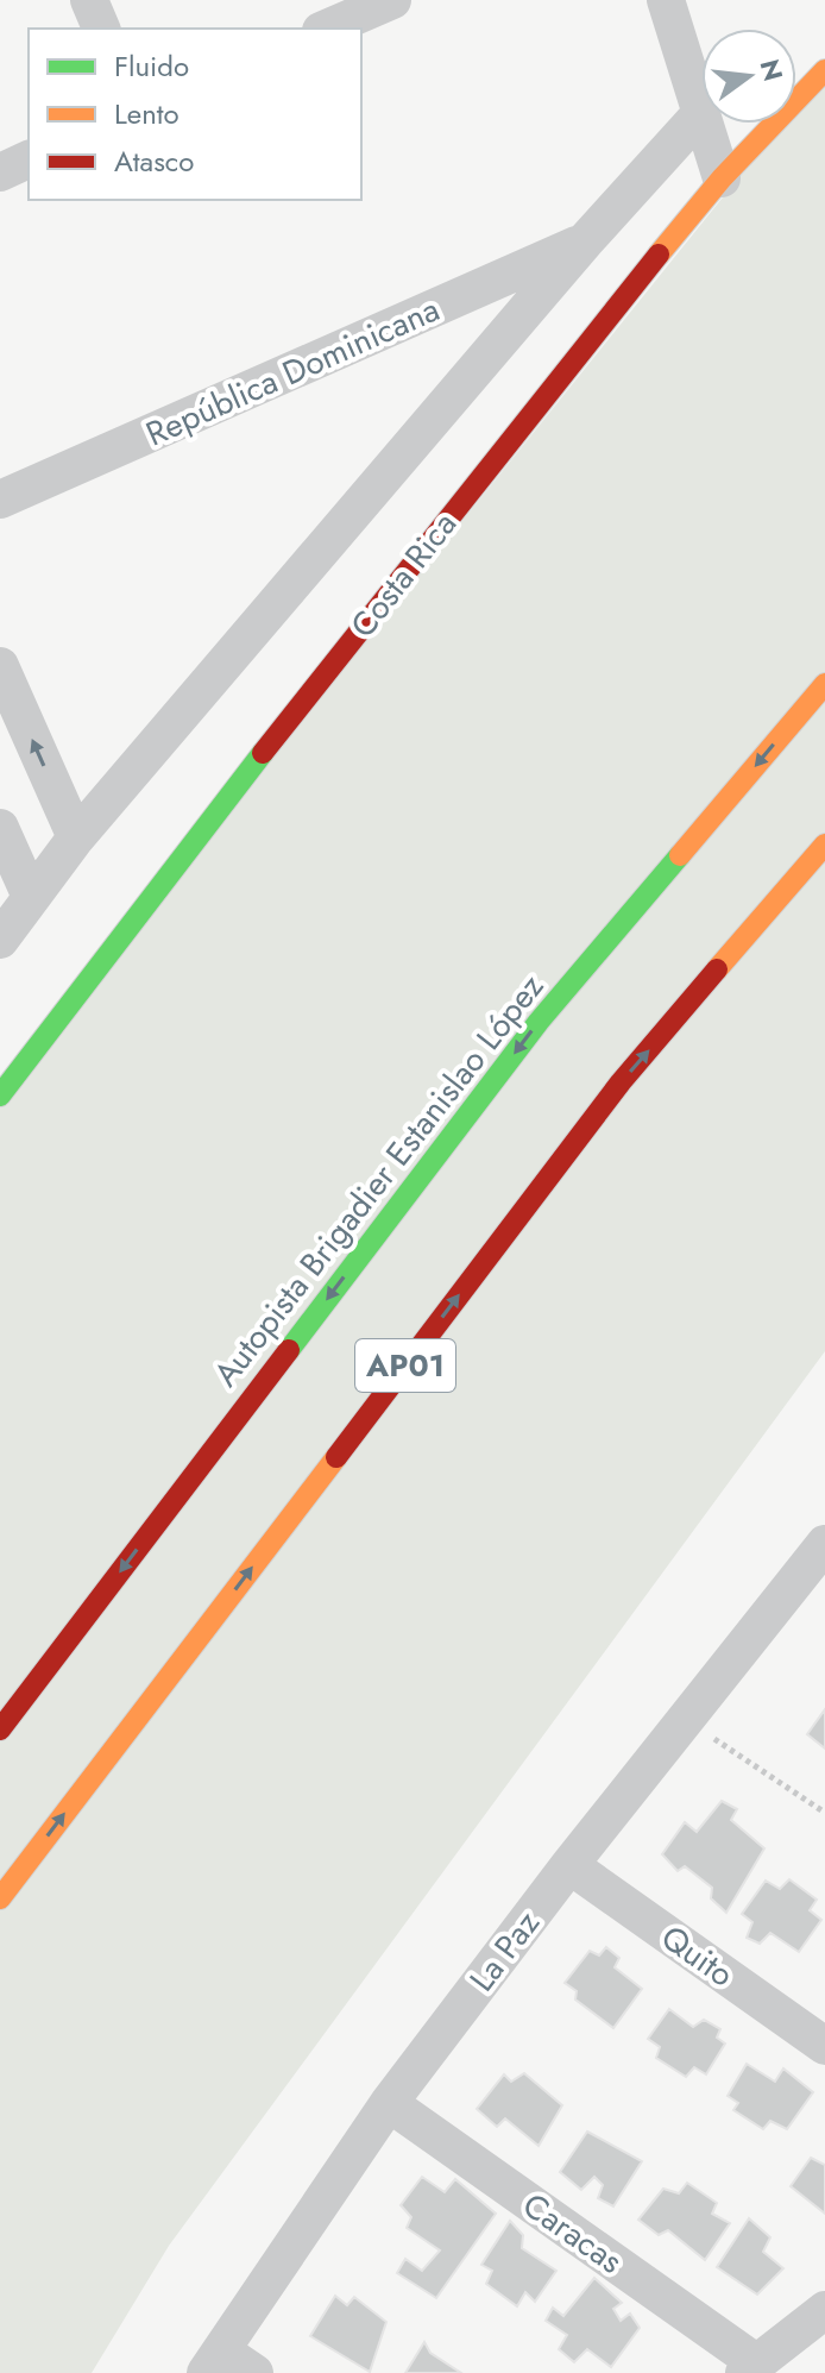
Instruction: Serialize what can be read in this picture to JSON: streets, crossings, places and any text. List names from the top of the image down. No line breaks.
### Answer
{"streets":{"main road":["Costa Rica","Autopista Brigadier Estanislao López","AP01"],"street":["República Dominicana","La Paz","Quito","Caracas"]},"crossings":[["La Paz","Quito"],["La Paz","Caracas"]],"legend":["Fluido","Lento","Atasco"],"north":"right"}
